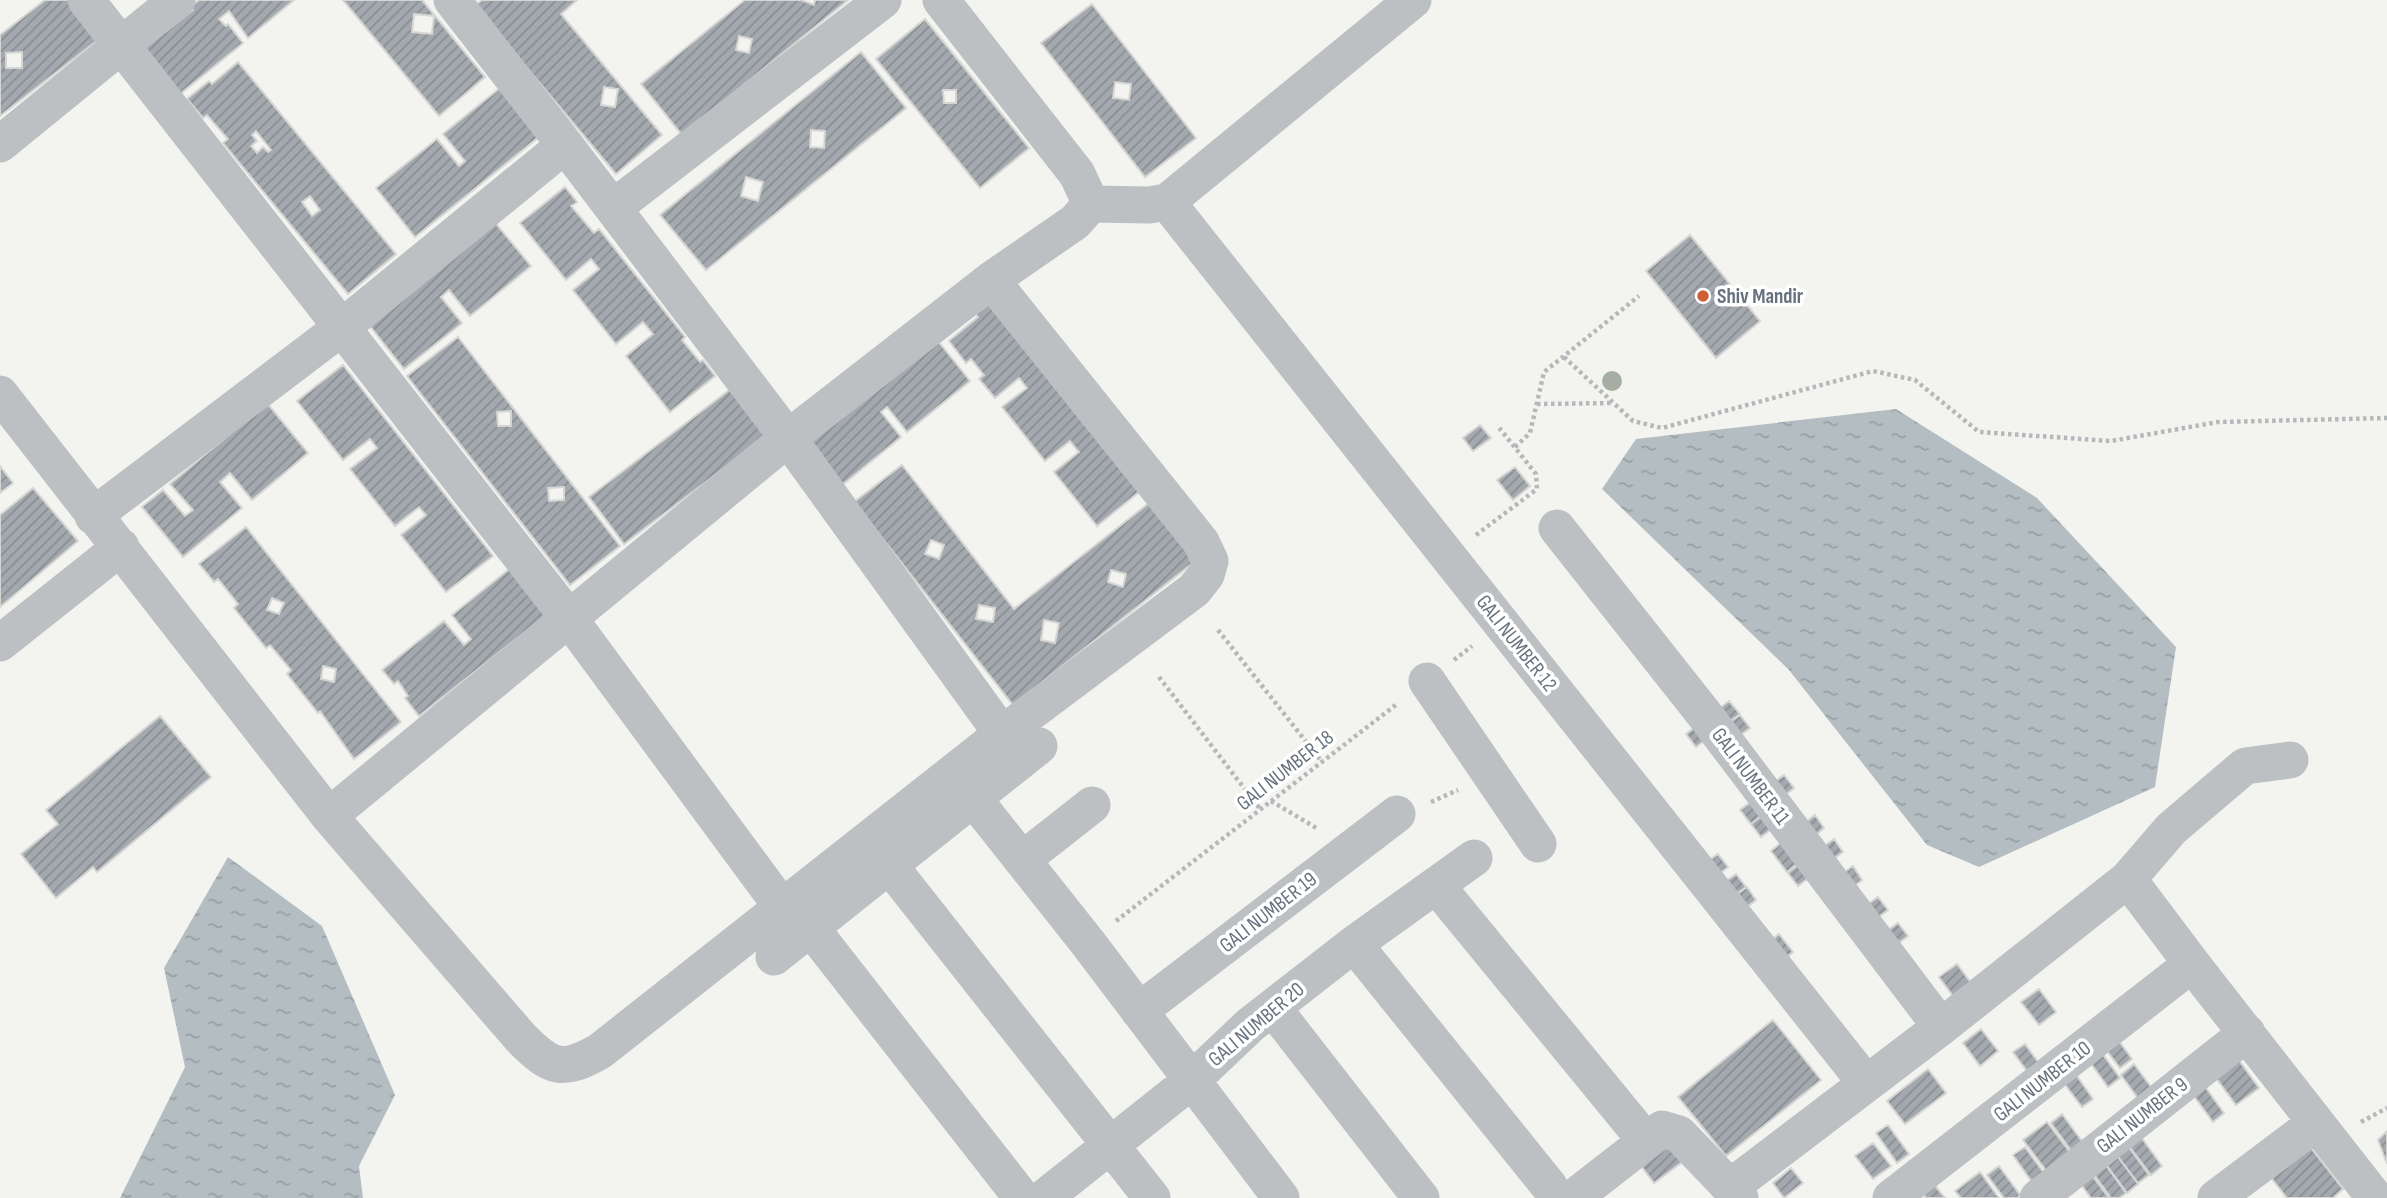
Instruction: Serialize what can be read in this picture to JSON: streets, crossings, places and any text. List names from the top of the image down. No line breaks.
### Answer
{"streets":{"street":["GALI NUMBER 12","GALI NUMBER 11","GALI NUMBER 19","GALI NUMBER 20","GALI NUMBER 10","GALI NUMBER 9"],"path":["GALI NUMBER 18"]},"crossings":[["GALI NUMBER 12","GALI NUMBER 18"]],"places":["Shiv Mandir"]}
